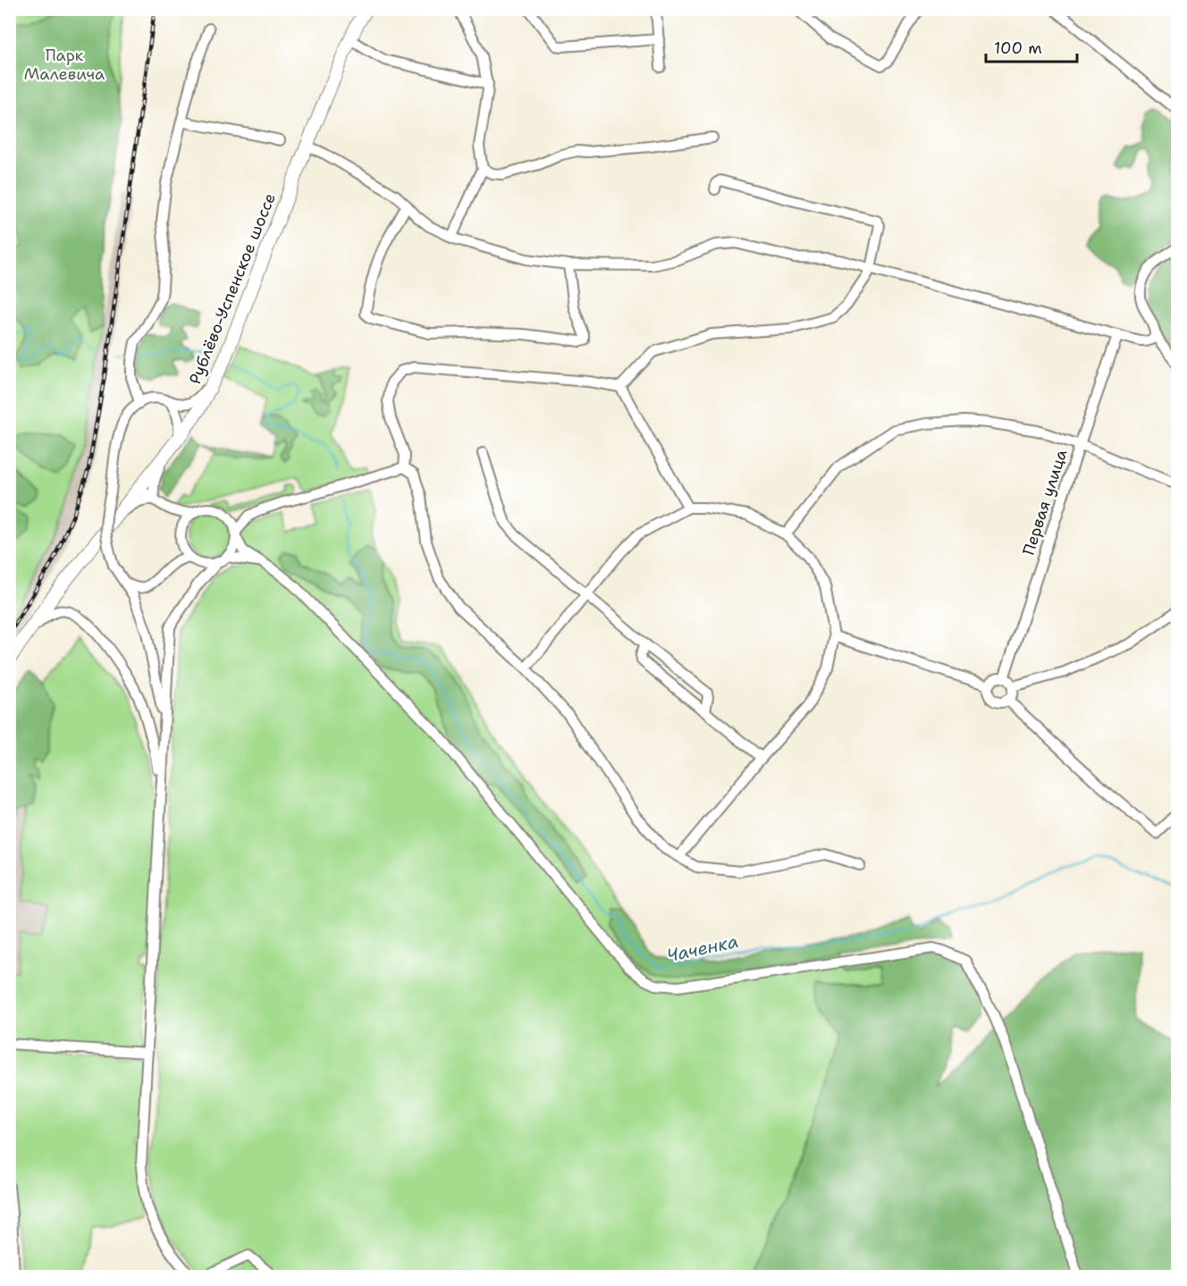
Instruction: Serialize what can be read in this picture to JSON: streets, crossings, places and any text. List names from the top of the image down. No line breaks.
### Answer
{"streets":{"main road":["Рублёво-Успенское шоссе"],"street":["Первая улица"]},"water":["Чаченка"],"parks":["Парк Малевича"],"scale_bar":"100 m"}
